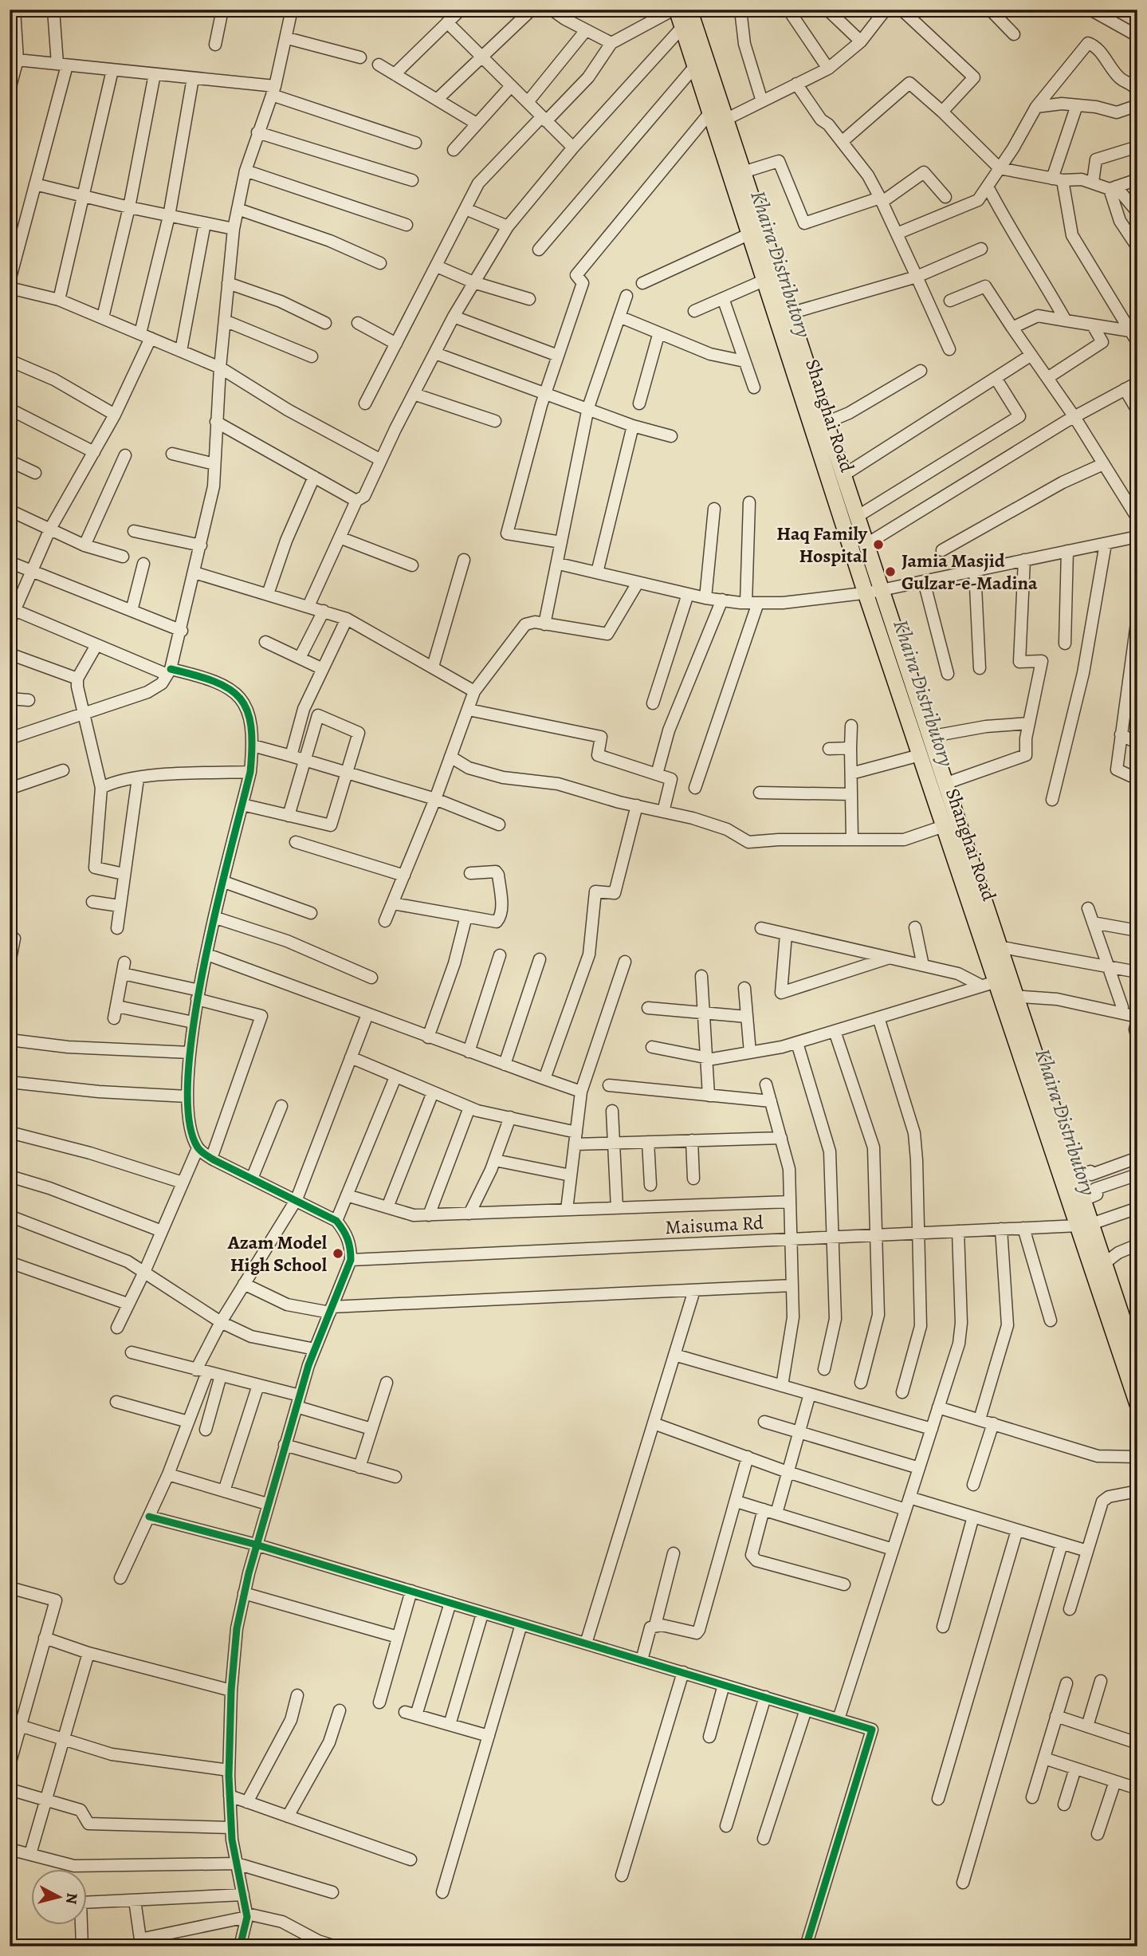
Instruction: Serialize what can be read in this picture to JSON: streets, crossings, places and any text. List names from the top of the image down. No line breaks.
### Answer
{"streets":{"main road":["Shanghai Road"],"street":["Maisuma Rd"]},"crossings":[["Shanghai Road","Maisuma Rd"]],"water":["Khaira Distributory"],"places":["Haq Family Hospital","Jamia Masjid Gulzar-e-Madina","Azam Model High School"],"north":"right"}
